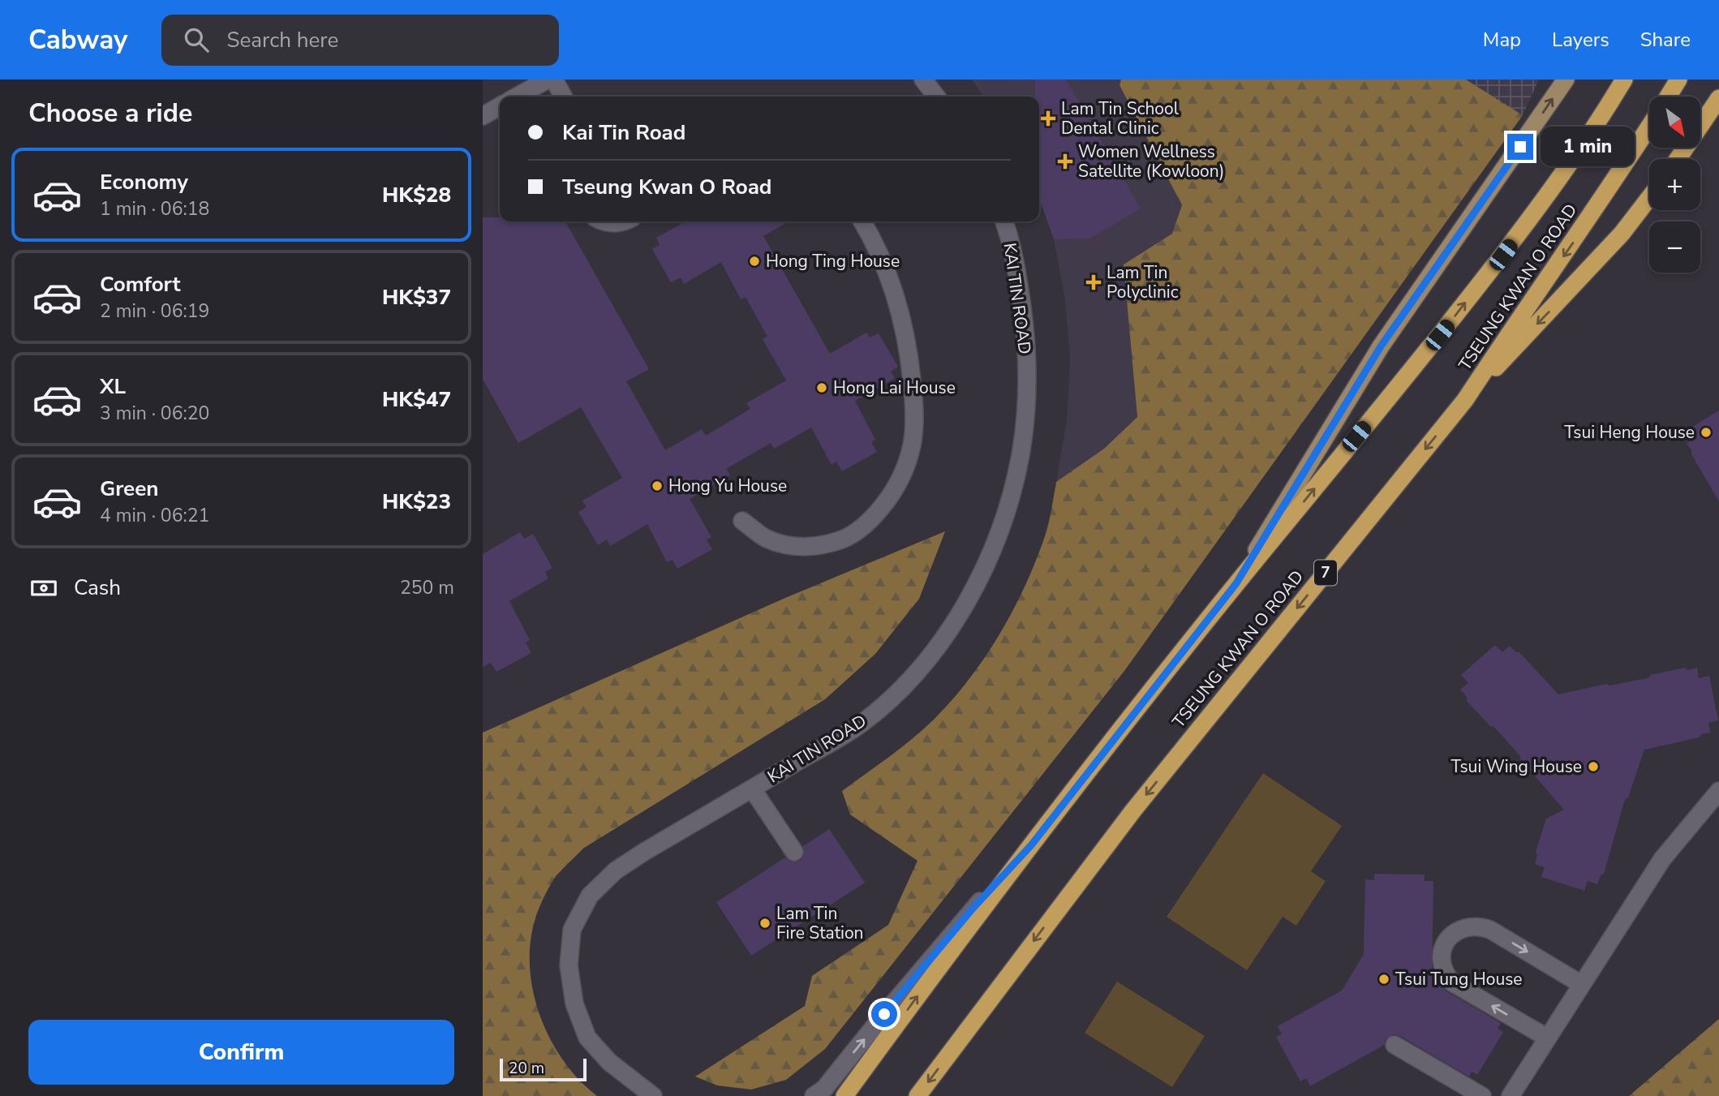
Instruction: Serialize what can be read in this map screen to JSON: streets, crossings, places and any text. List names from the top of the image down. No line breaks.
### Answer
{"streets":{"highway":["TSEUNG KWAN O ROAD","7"],"street":["KAI TIN ROAD"]},"places":{"health":["Lam Tin School Dental Clinic","Women Wellness Satellite (Kowloon)","Lam Tin Polyclinic"],"other":["Hong Ting House","Hong Lai House","Tsui Heng House","Hong Yu House","Tsui Wing House","Lam Tin Fire Station","Tsui Tung House"]},"scale_bar":"20 m","north":"bottom right","page":{"header":"Cabway","search":"Search here","nav":["Map","Layers","Share"],"heading":"Choose a ride","map_buttons":["+","−"],"banner":["Kai Tin Road","Tseung Kwan O Road"],"bubble":"1 min","list":[{"name":"Economy","note":"1 min · 06:18","value":"HK$28"},{"name":"Comfort","note":"2 min · 06:19","value":"HK$37"},{"name":"XL","note":"3 min · 06:20","value":"HK$47"},{"name":"Green","note":"4 min · 06:21","value":"HK$23"}],"pay":["Cash","250 m"],"buttons":"Confirm","scale":"20 m"}}
